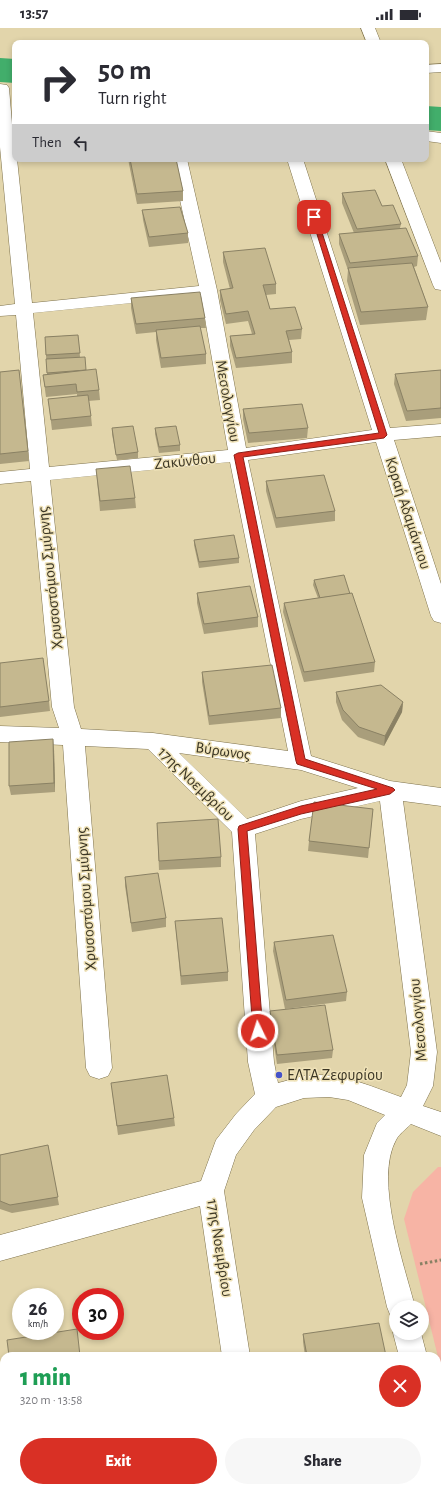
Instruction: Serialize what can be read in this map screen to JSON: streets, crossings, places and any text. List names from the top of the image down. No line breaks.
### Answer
{"streets":{"street":["Μεσολογγίου","Ζακύνθου","Κοραή Αδαμάντιου","Χρυσοστόμου Σμύρνης","Βύρωνος","17ης Νοεμβρίου"]},"crossings":[["Μεσολογγίου","Ζακύνθου"],["Μεσολογγίου","Βύρωνος"],["Ζακύνθου","Κοραή Αδαμάντιου"],["Ζακύνθου","Χρυσοστόμου Σμύρνης"],["Χρυσοστόμου Σμύρνης","Βύρωνος"],["Βύρωνος","17ης Νοεμβρίου"]],"places":["ΕΛΤΑ Ζεφυρίου"],"page":{"status":"13:57","turn":["50 m","Turn right"],"then":"Then","speed":"26 km/h","limit":"30","heading":["1 min","320 m · 13:58"],"buttons":["Exit","Share"]}}
